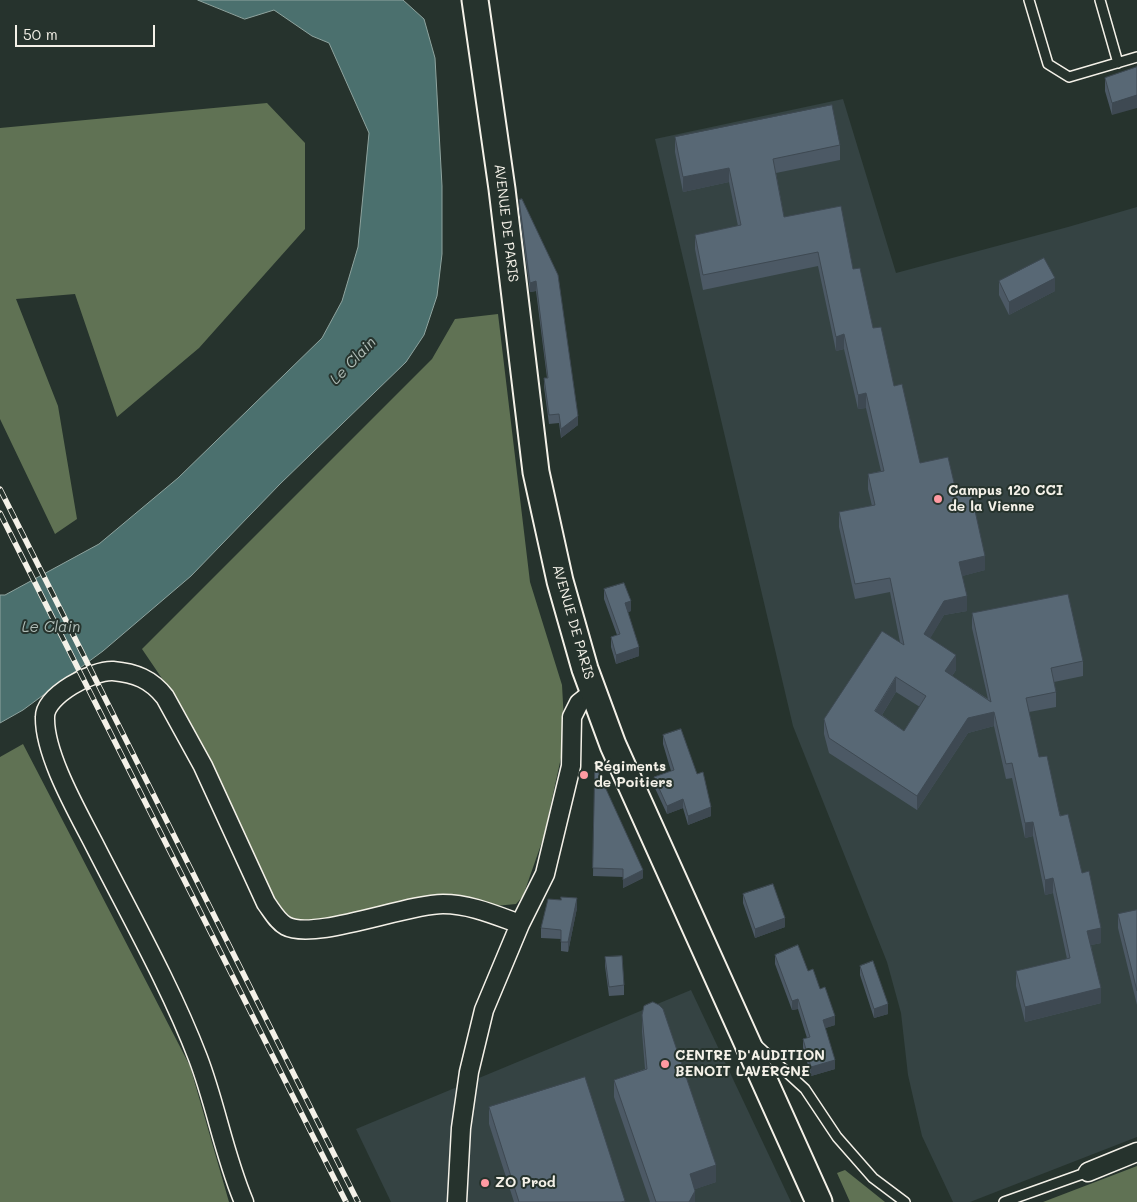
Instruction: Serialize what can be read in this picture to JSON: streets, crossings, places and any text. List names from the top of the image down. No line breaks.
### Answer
{"streets":{"main road":["AVENUE DE PARIS"]},"water":["Le Clain"],"places":["Campus 120 CCI de la Vienne","Régiments de Poitiers","CENTRE D'AUDITION BENOIT LAVERGNE","ZO Prod"],"scale_bar":"50 m"}
